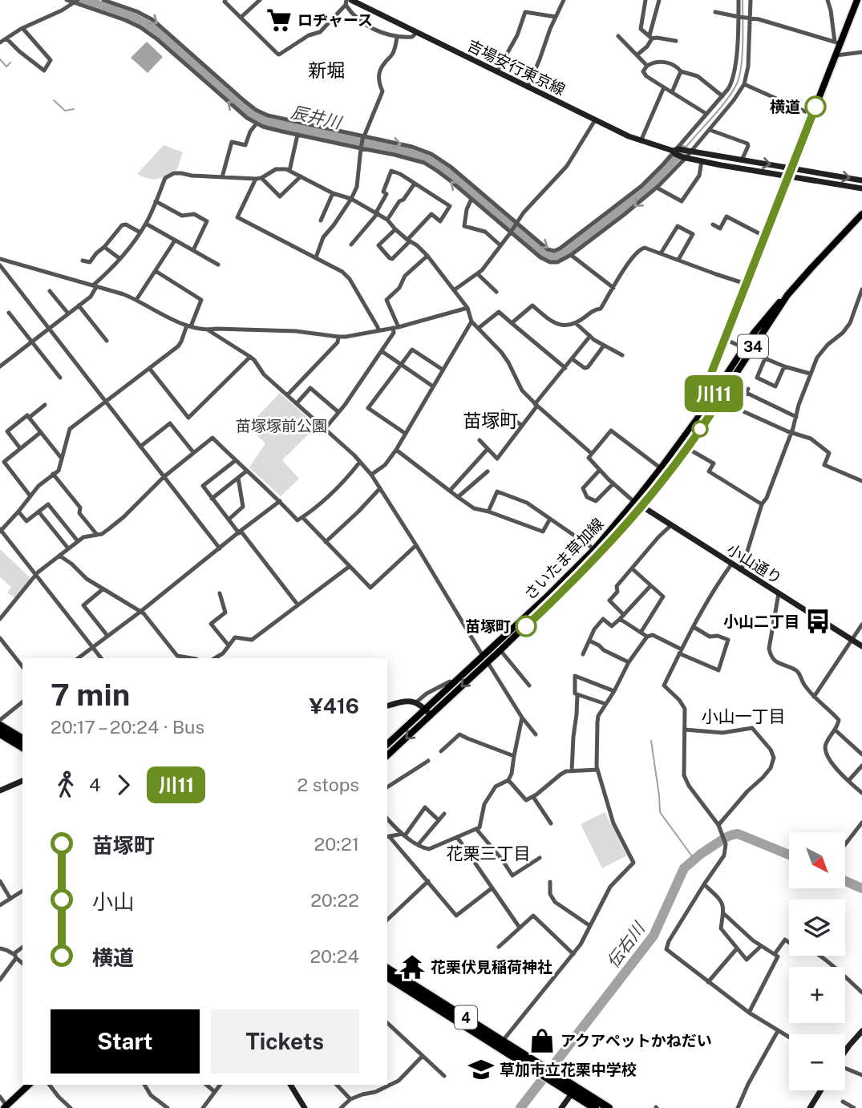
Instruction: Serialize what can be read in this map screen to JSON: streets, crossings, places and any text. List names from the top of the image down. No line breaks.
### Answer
{"streets":{"highway":["4"],"main road":["吉場安行東京線","34","さいたま草加線","小山通り"]},"crossings":[["吉場安行東京線","34"],["34","さいたま草加線"],["さいたま草加線","小山通り"]],"districts":["新堀","苗塚町","小山一丁目","花栗三丁目"],"water":["辰井川","伝右川"],"parks":["苗塚塚前公園"],"places":{"supermarket":["ロヂャース"],"other":["横道","苗塚町"],"bus stop":["小山二丁目"],"temple":["花栗伏見稲荷神社"],"shop":["アクアペットかねだい"],"school or university":["草加市立花栗中学校"]},"lines":["bus line 川11"],"north":"bottom right","page":{"on_map":"川11","heading":["7 min","20:17 – 20:24 · Bus","¥416"],"legs":["4","川11","2 stops"],"list":[{"name":"苗塚町","value":"20:21"},{"name":"小山","value":"20:22"},{"name":"横道","value":"20:24"}],"map_buttons":["+","−"],"buttons":["Start","Tickets"]}}
